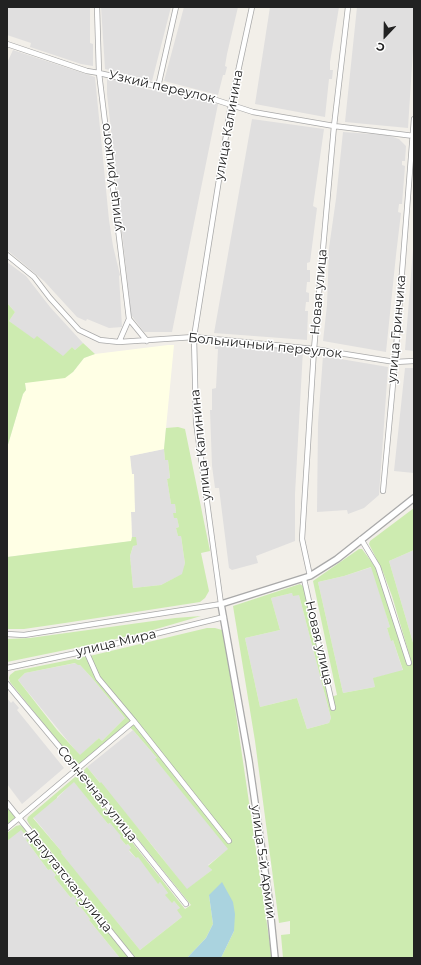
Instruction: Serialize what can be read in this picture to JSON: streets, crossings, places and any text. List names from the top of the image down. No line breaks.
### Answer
{"streets":{"street":["Узкий переулок","улица Калинина","улица Урицкого","Новая улица","улица Гринчика","Больничный переулок","улица Мира","Солнечная улица","улица 5-й Армии","Депутатская улица"]},"crossings":[["Узкий переулок","улица Калинина"],["Узкий переулок","улица Урицкого"],["Узкий переулок","Новая улица"],["Узкий переулок","улица Гринчика"],["улица Калинина","Больничный переулок"],["улица Калинина","улица Мира"],["улица Калинина","улица 5-й Армии"],["Новая улица","Больничный переулок"],["улица Гринчика","Больничный переулок"]],"north":"bottom"}
